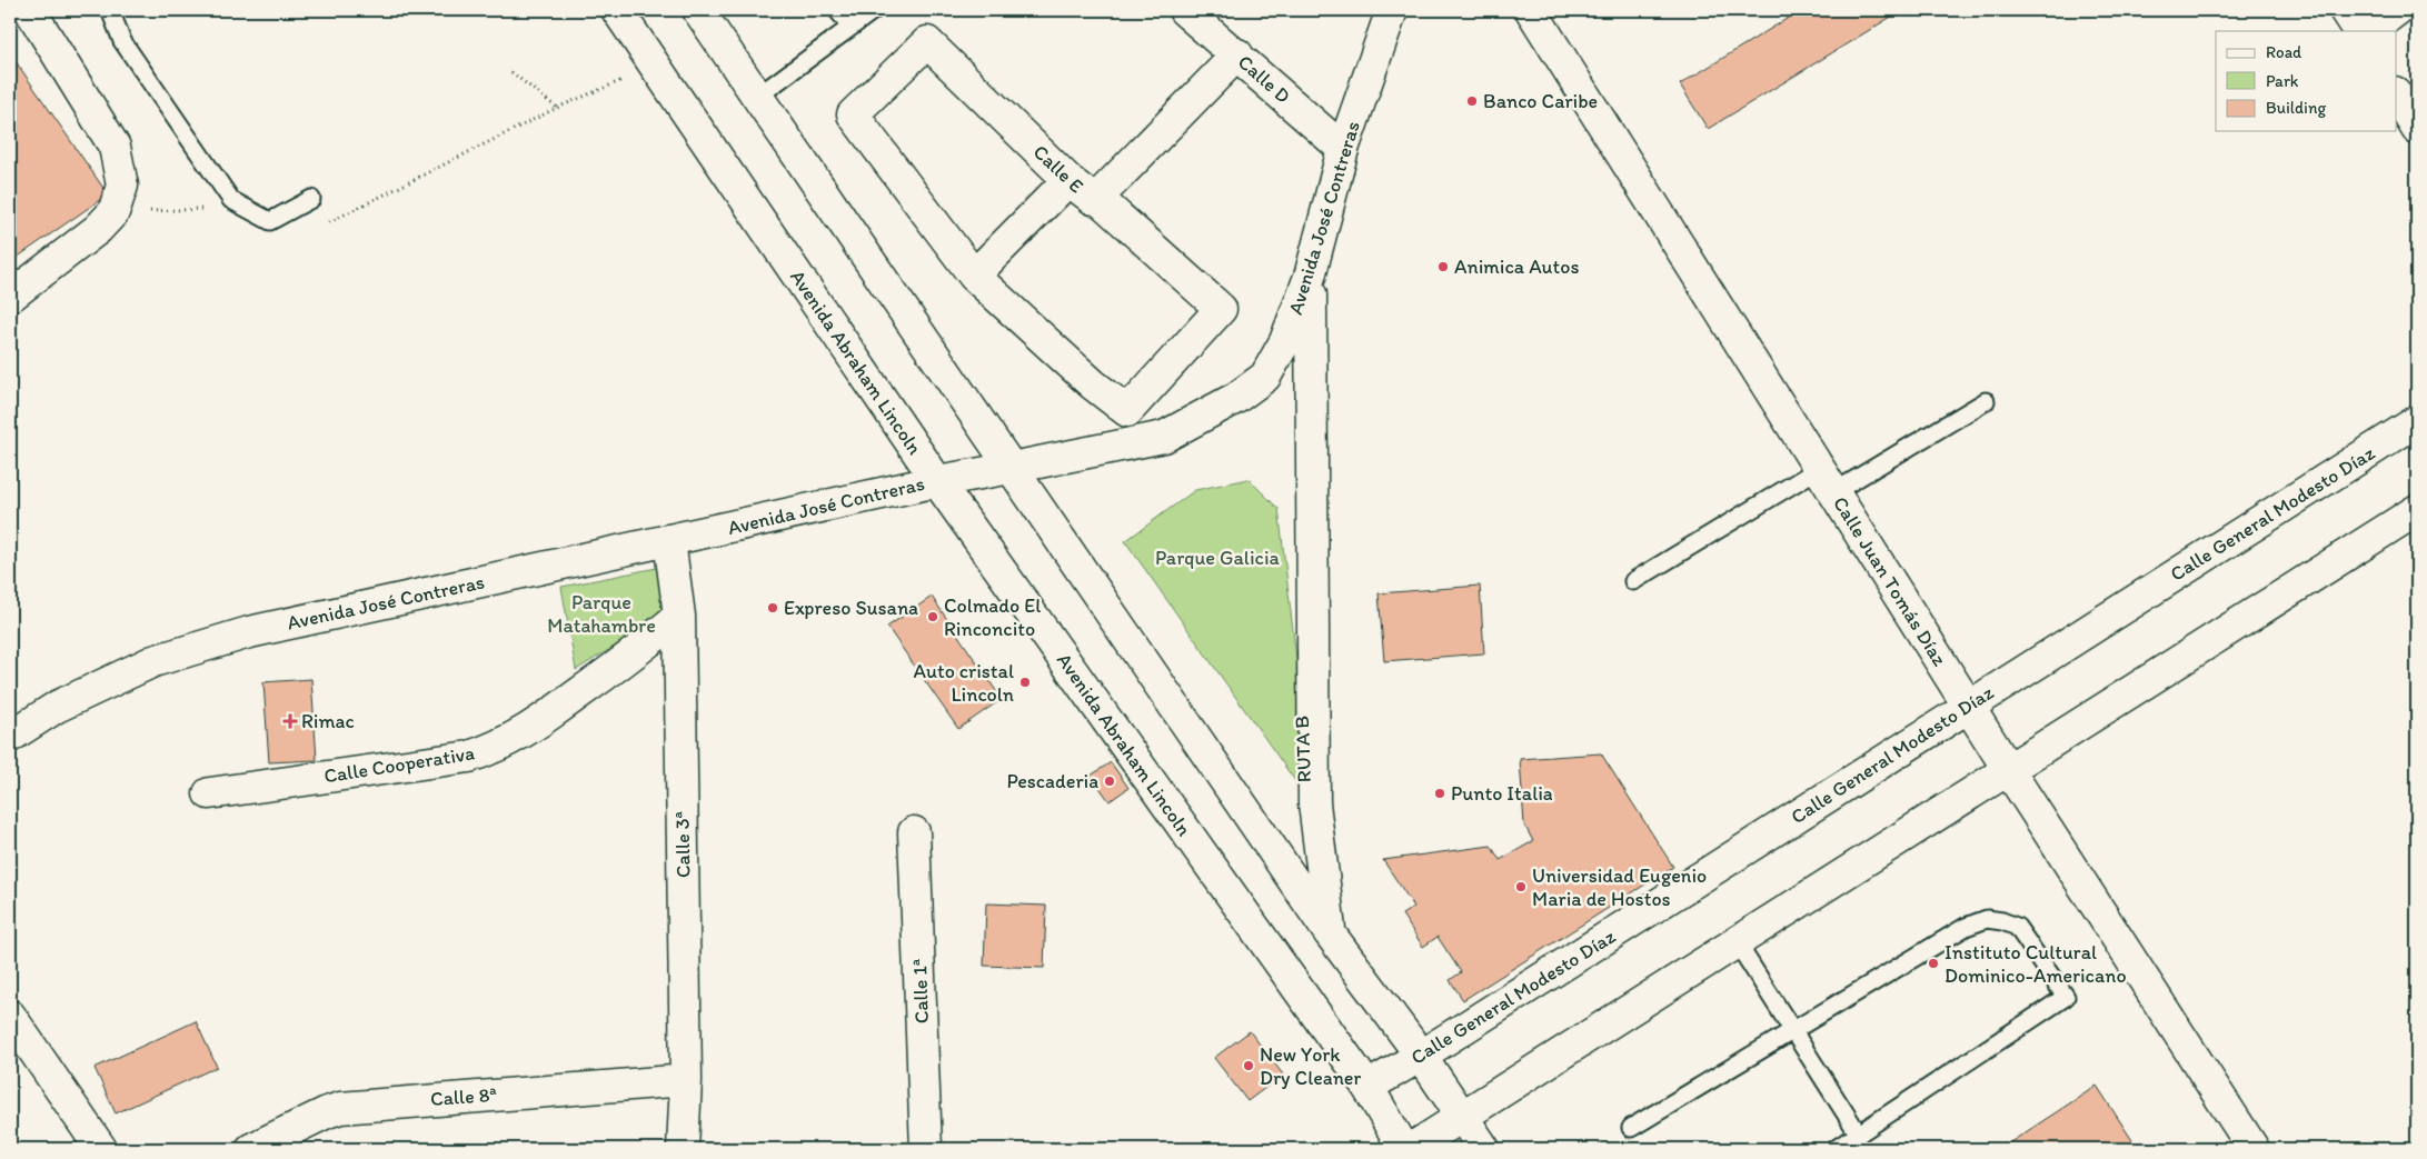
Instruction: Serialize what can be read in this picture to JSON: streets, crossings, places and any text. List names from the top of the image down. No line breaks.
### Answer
{"streets":{"street":["Calle D","Calle E","Avenida José Contreras","Avenida Abraham Lincoln","Calle General Modesto Díaz","Calle Juan Tomás Díaz","Calle Cooperativa","Calle 3ª","Calle 1ª","Calle 8ª"]},"crossings":[["Calle D","Calle E"],["Calle D","Avenida José Contreras"],["Avenida José Contreras","Avenida Abraham Lincoln"],["Avenida José Contreras","Calle 3ª"],["Avenida Abraham Lincoln","Calle General Modesto Díaz"],["Calle General Modesto Díaz","Calle Juan Tomás Díaz"],["Calle Cooperativa","Calle 3ª"],["Calle 3ª","Calle 8ª"]],"parks":["Parque Galicia","Parque Matahambre"],"places":{"other":["Banco Caribe","Animica Autos","Expreso Susana","Colmado El Rinconcito","Auto cristal Lincoln","Pescaderia","Punto Italia","Universidad Eugenio Maria de Hostos","Instituto Cultural Dominico-Americano","New York Dry Cleaner"],"health":["Rimac"]},"legend":["Road","Park","Building"]}
